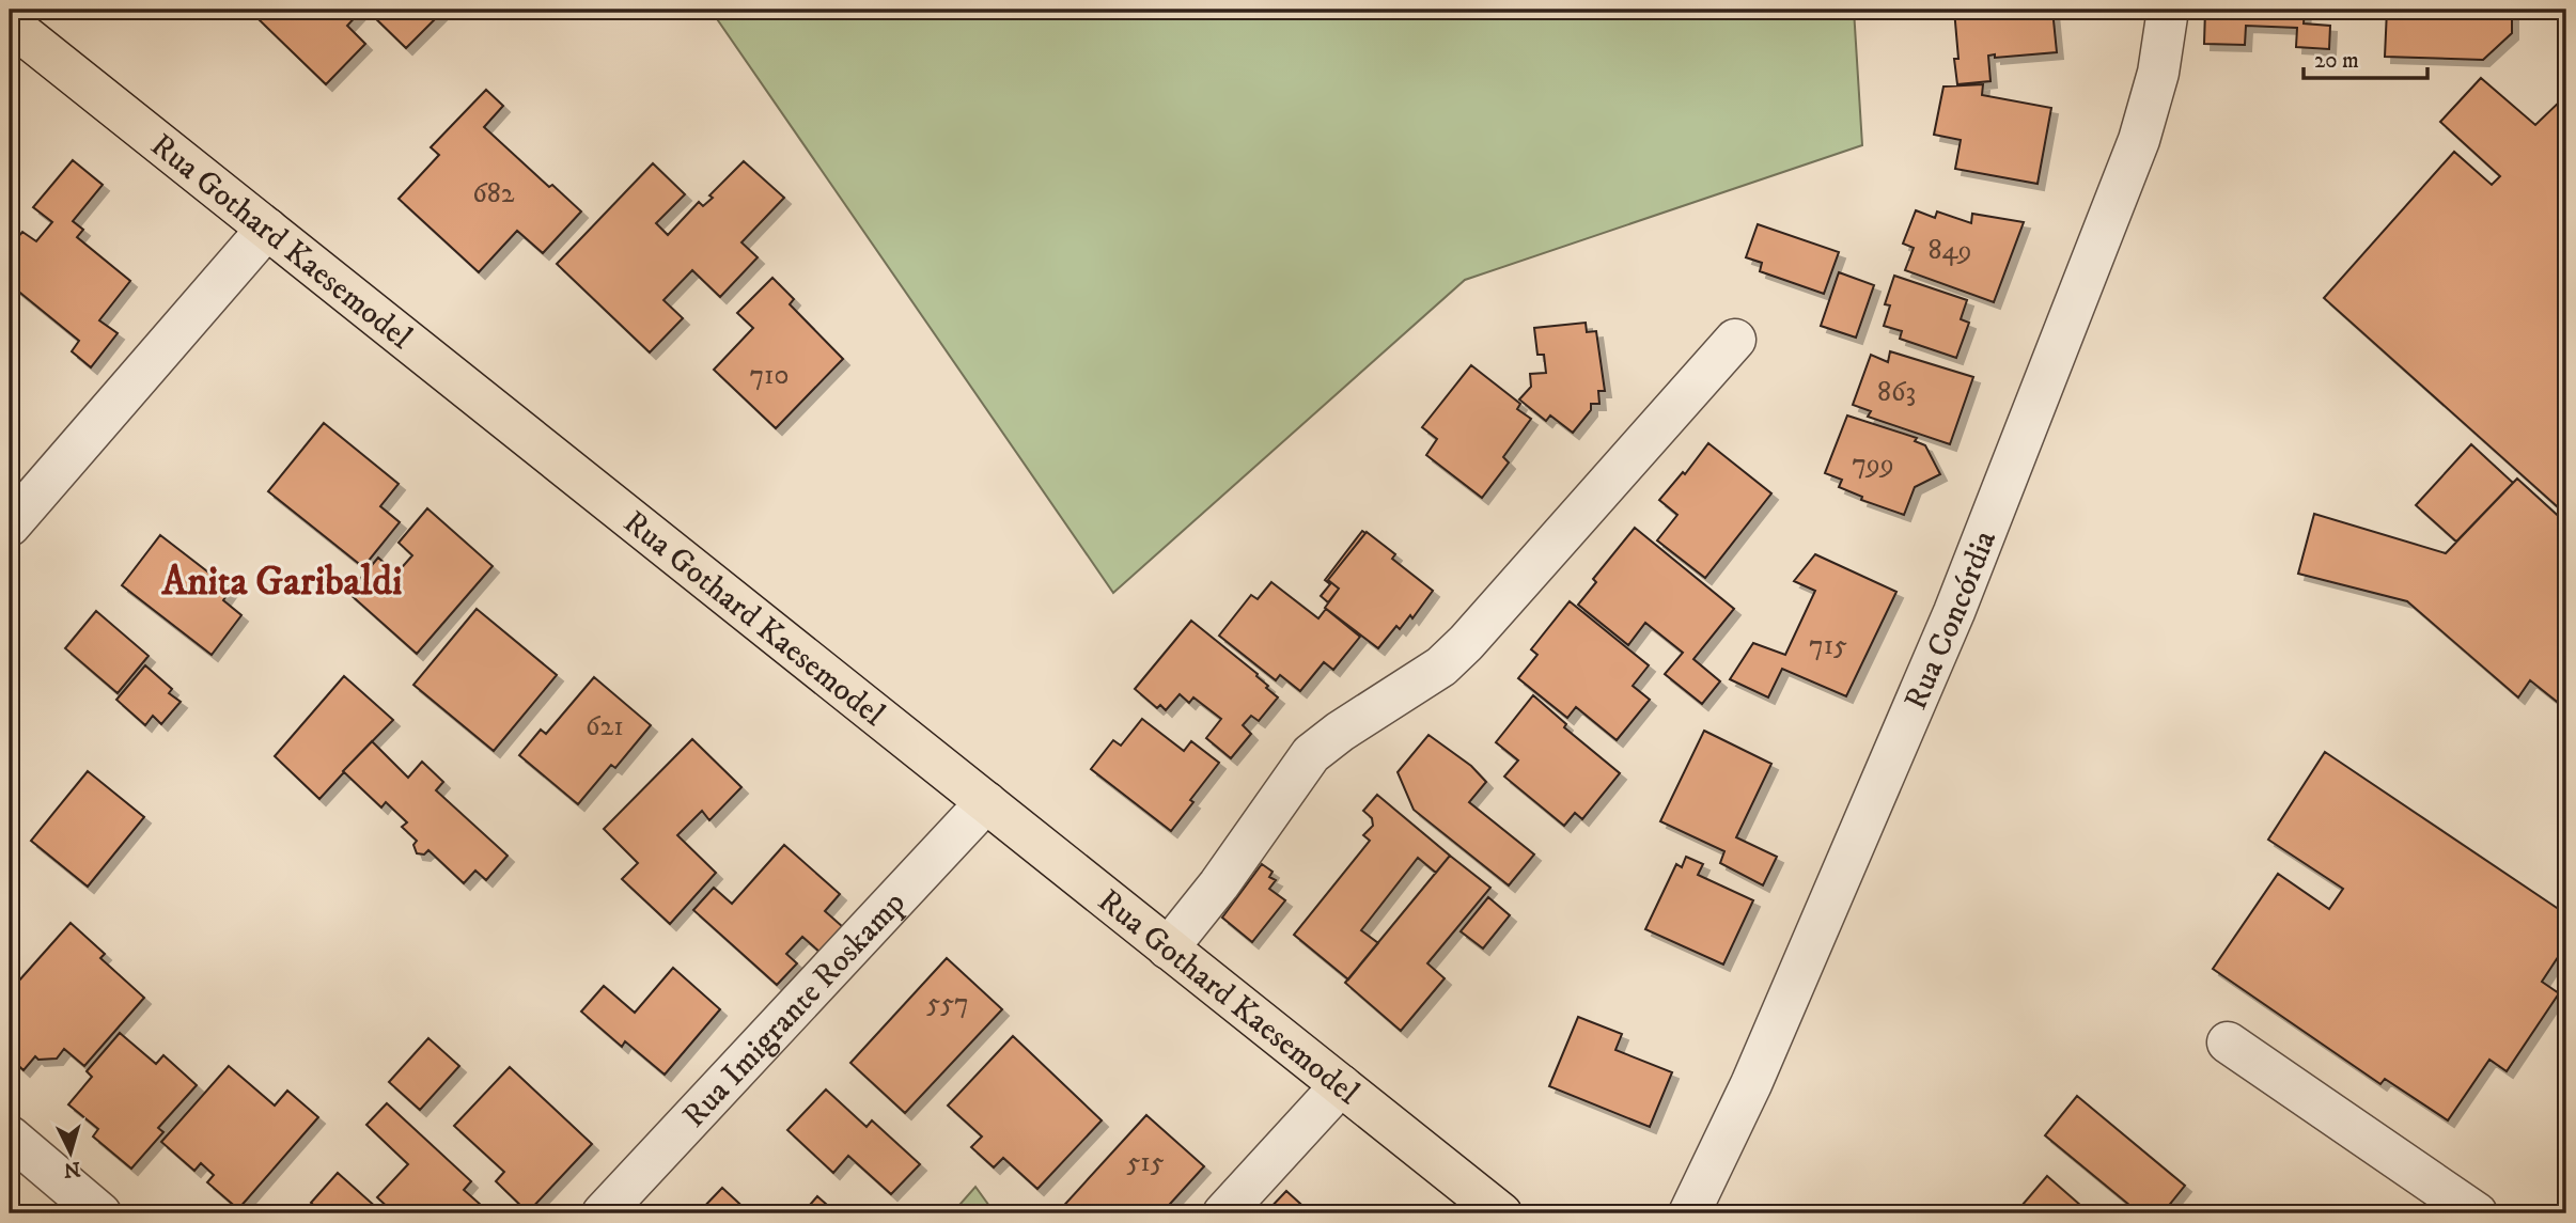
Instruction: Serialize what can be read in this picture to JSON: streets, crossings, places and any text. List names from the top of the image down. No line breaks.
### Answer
{"streets":{"main road":["Rua Gothard Kaesemodel"],"street":["Rua Concórdia","Rua Imigrante Roskamp"]},"crossings":[["Rua Gothard Kaesemodel","Rua Imigrante Roskamp"]],"districts":["Anita Garibaldi"],"house_numbers":["682","849","710","863","799","715","621","557","515"],"scale_bar":"20 m","north":"bottom"}
